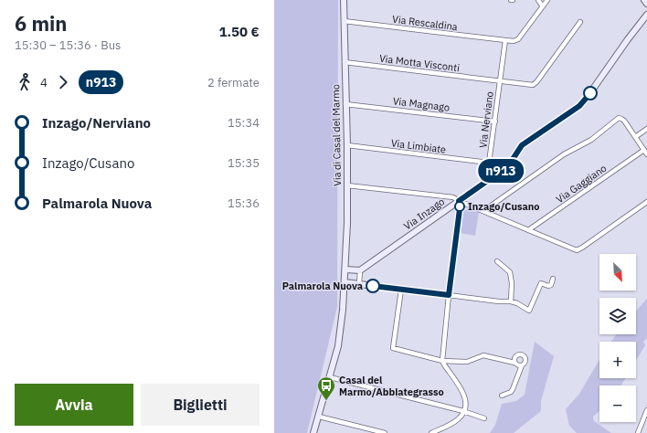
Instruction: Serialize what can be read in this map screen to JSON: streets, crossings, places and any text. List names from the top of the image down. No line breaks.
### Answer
{"streets":{"street":["Via Rescaldina","Via Motta Visconti","Via Magnago","Via Nerviano","Via di Casal del Marmo","Via Limbiate","Via Gaggiano","Via Inzago"]},"crossings":[["Via Rescaldina","Via Nerviano"],["Via Rescaldina","Via di Casal del Marmo"],["Via Motta Visconti","Via Nerviano"],["Via Motta Visconti","Via di Casal del Marmo"],["Via Magnago","Via Nerviano"],["Via Magnago","Via di Casal del Marmo"],["Via Nerviano","Via Limbiate"],["Via Nerviano","Via Inzago"],["Via di Casal del Marmo","Via Limbiate"]],"places":{"other":["Inzago/Cusano","Palmarola Nuova"],"bus stop":["Casal del Marmo/Abbiategrasso"]},"lines":["bus line n913"],"north":"bottom right","page":{"heading":["6 min","15:30 – 15:36 · Bus","1.50 €"],"on_map":"n913","legs":["4","n913","2 fermate"],"list":[{"name":"Inzago/Nerviano","value":"15:34"},{"name":"Inzago/Cusano","value":"15:35"},{"name":"Palmarola Nuova","value":"15:36"}],"map_buttons":["+","−"],"buttons":["Avvia","Biglietti"]}}
